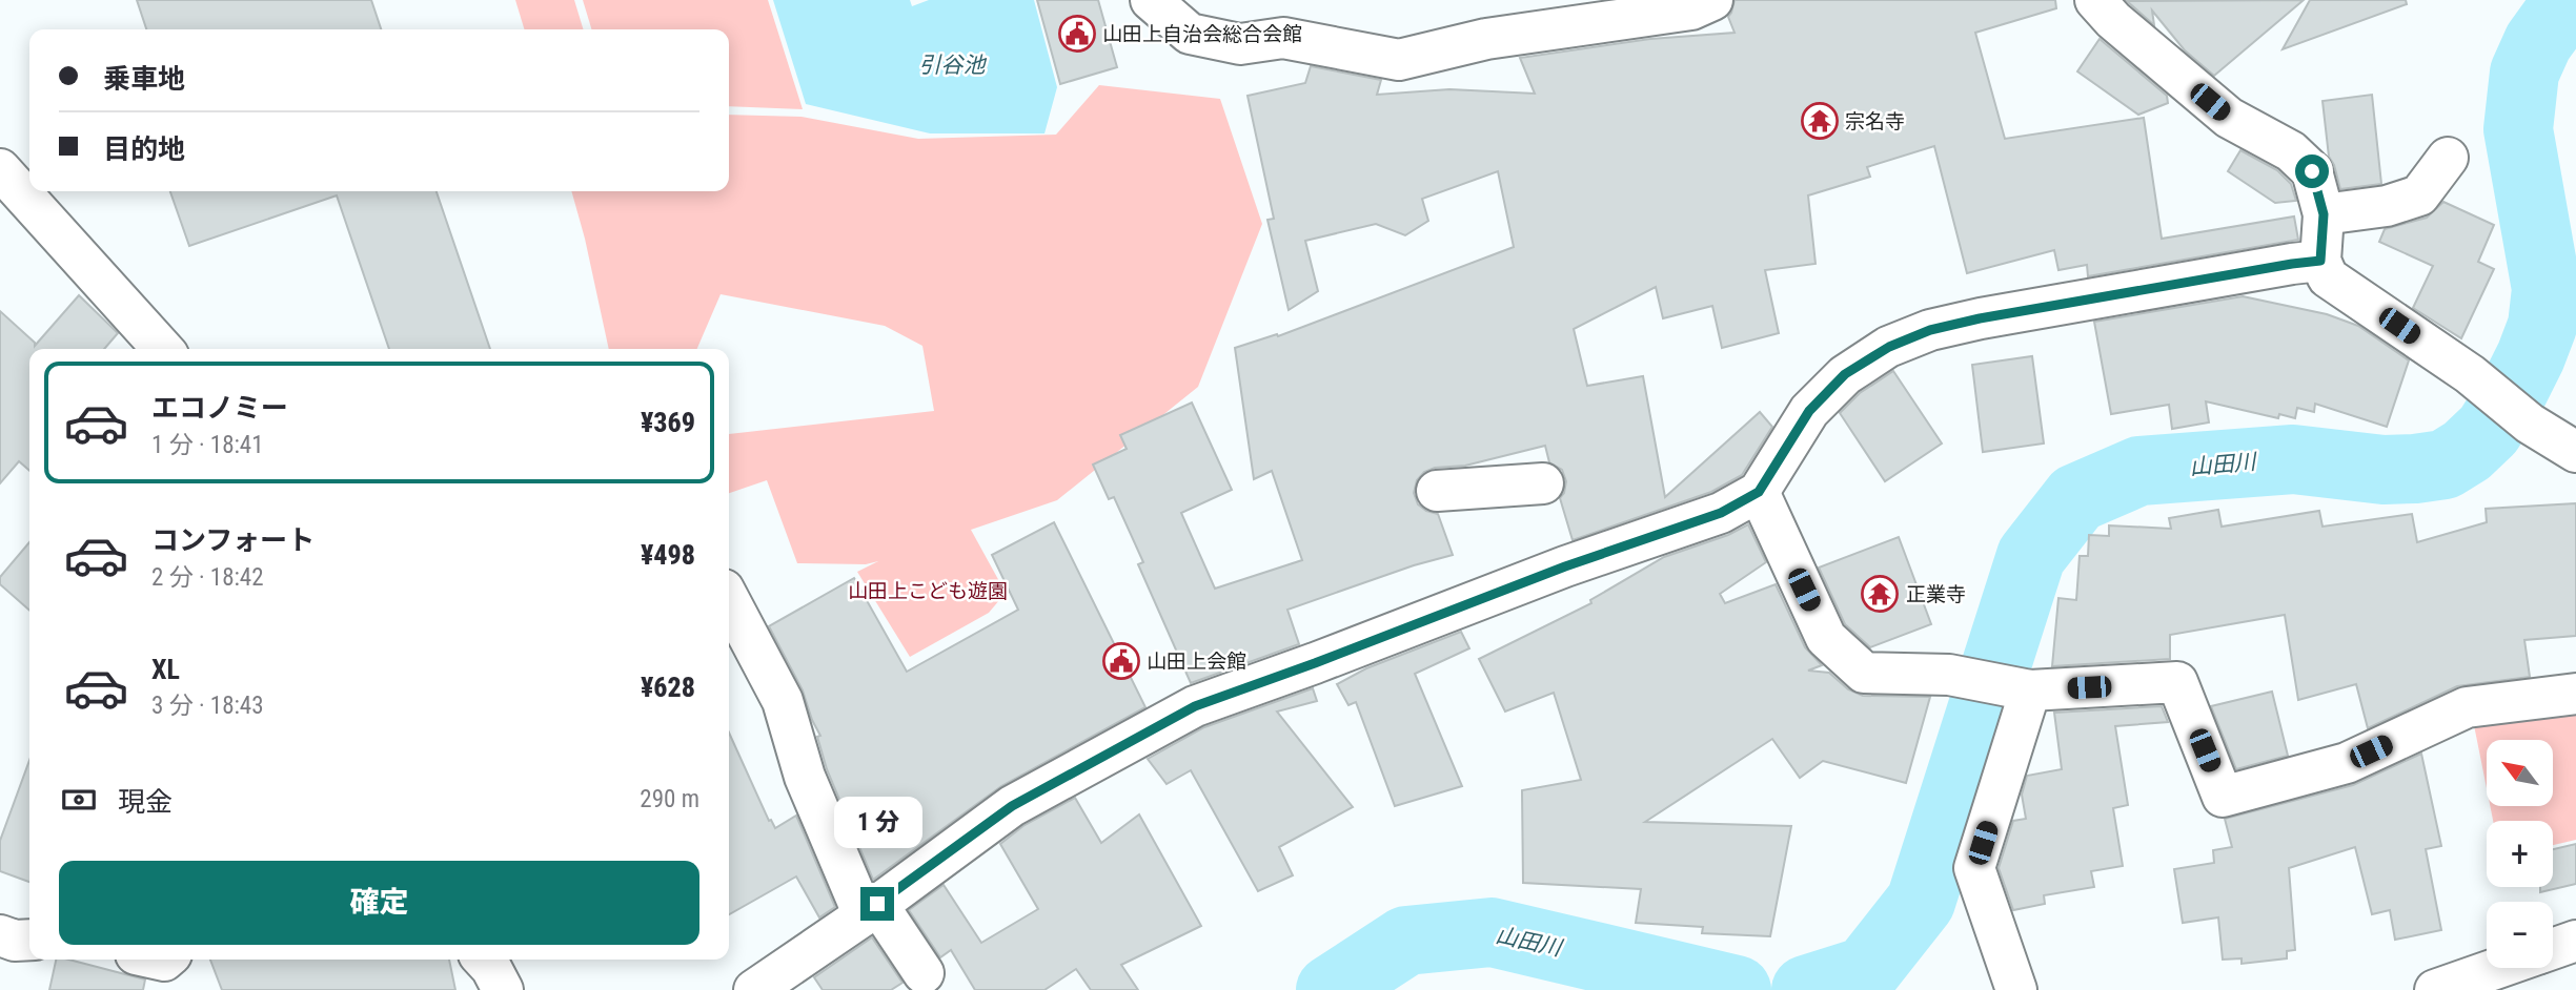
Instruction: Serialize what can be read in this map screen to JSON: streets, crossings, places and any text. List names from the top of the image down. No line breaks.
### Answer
{"water":["引谷池","山田川"],"parks":["山田上こども遊園"],"places":{"public building":["山田上自治会総合会館","山田上会館"],"temple":["宗名寺","正業寺"]},"north":"top left","page":{"banner":["乗車地","目的地"],"list":[{"name":"エコノミー","note":"1 分 · 18:41","value":"¥369"},{"name":"コンフォート","note":"2 分 · 18:42","value":"¥498"},{"name":"XL","note":"3 分 · 18:43","value":"¥628"}],"map_buttons":["+","−"],"pay":["現金","290 m"],"bubble":"1 分","buttons":"確定"}}
